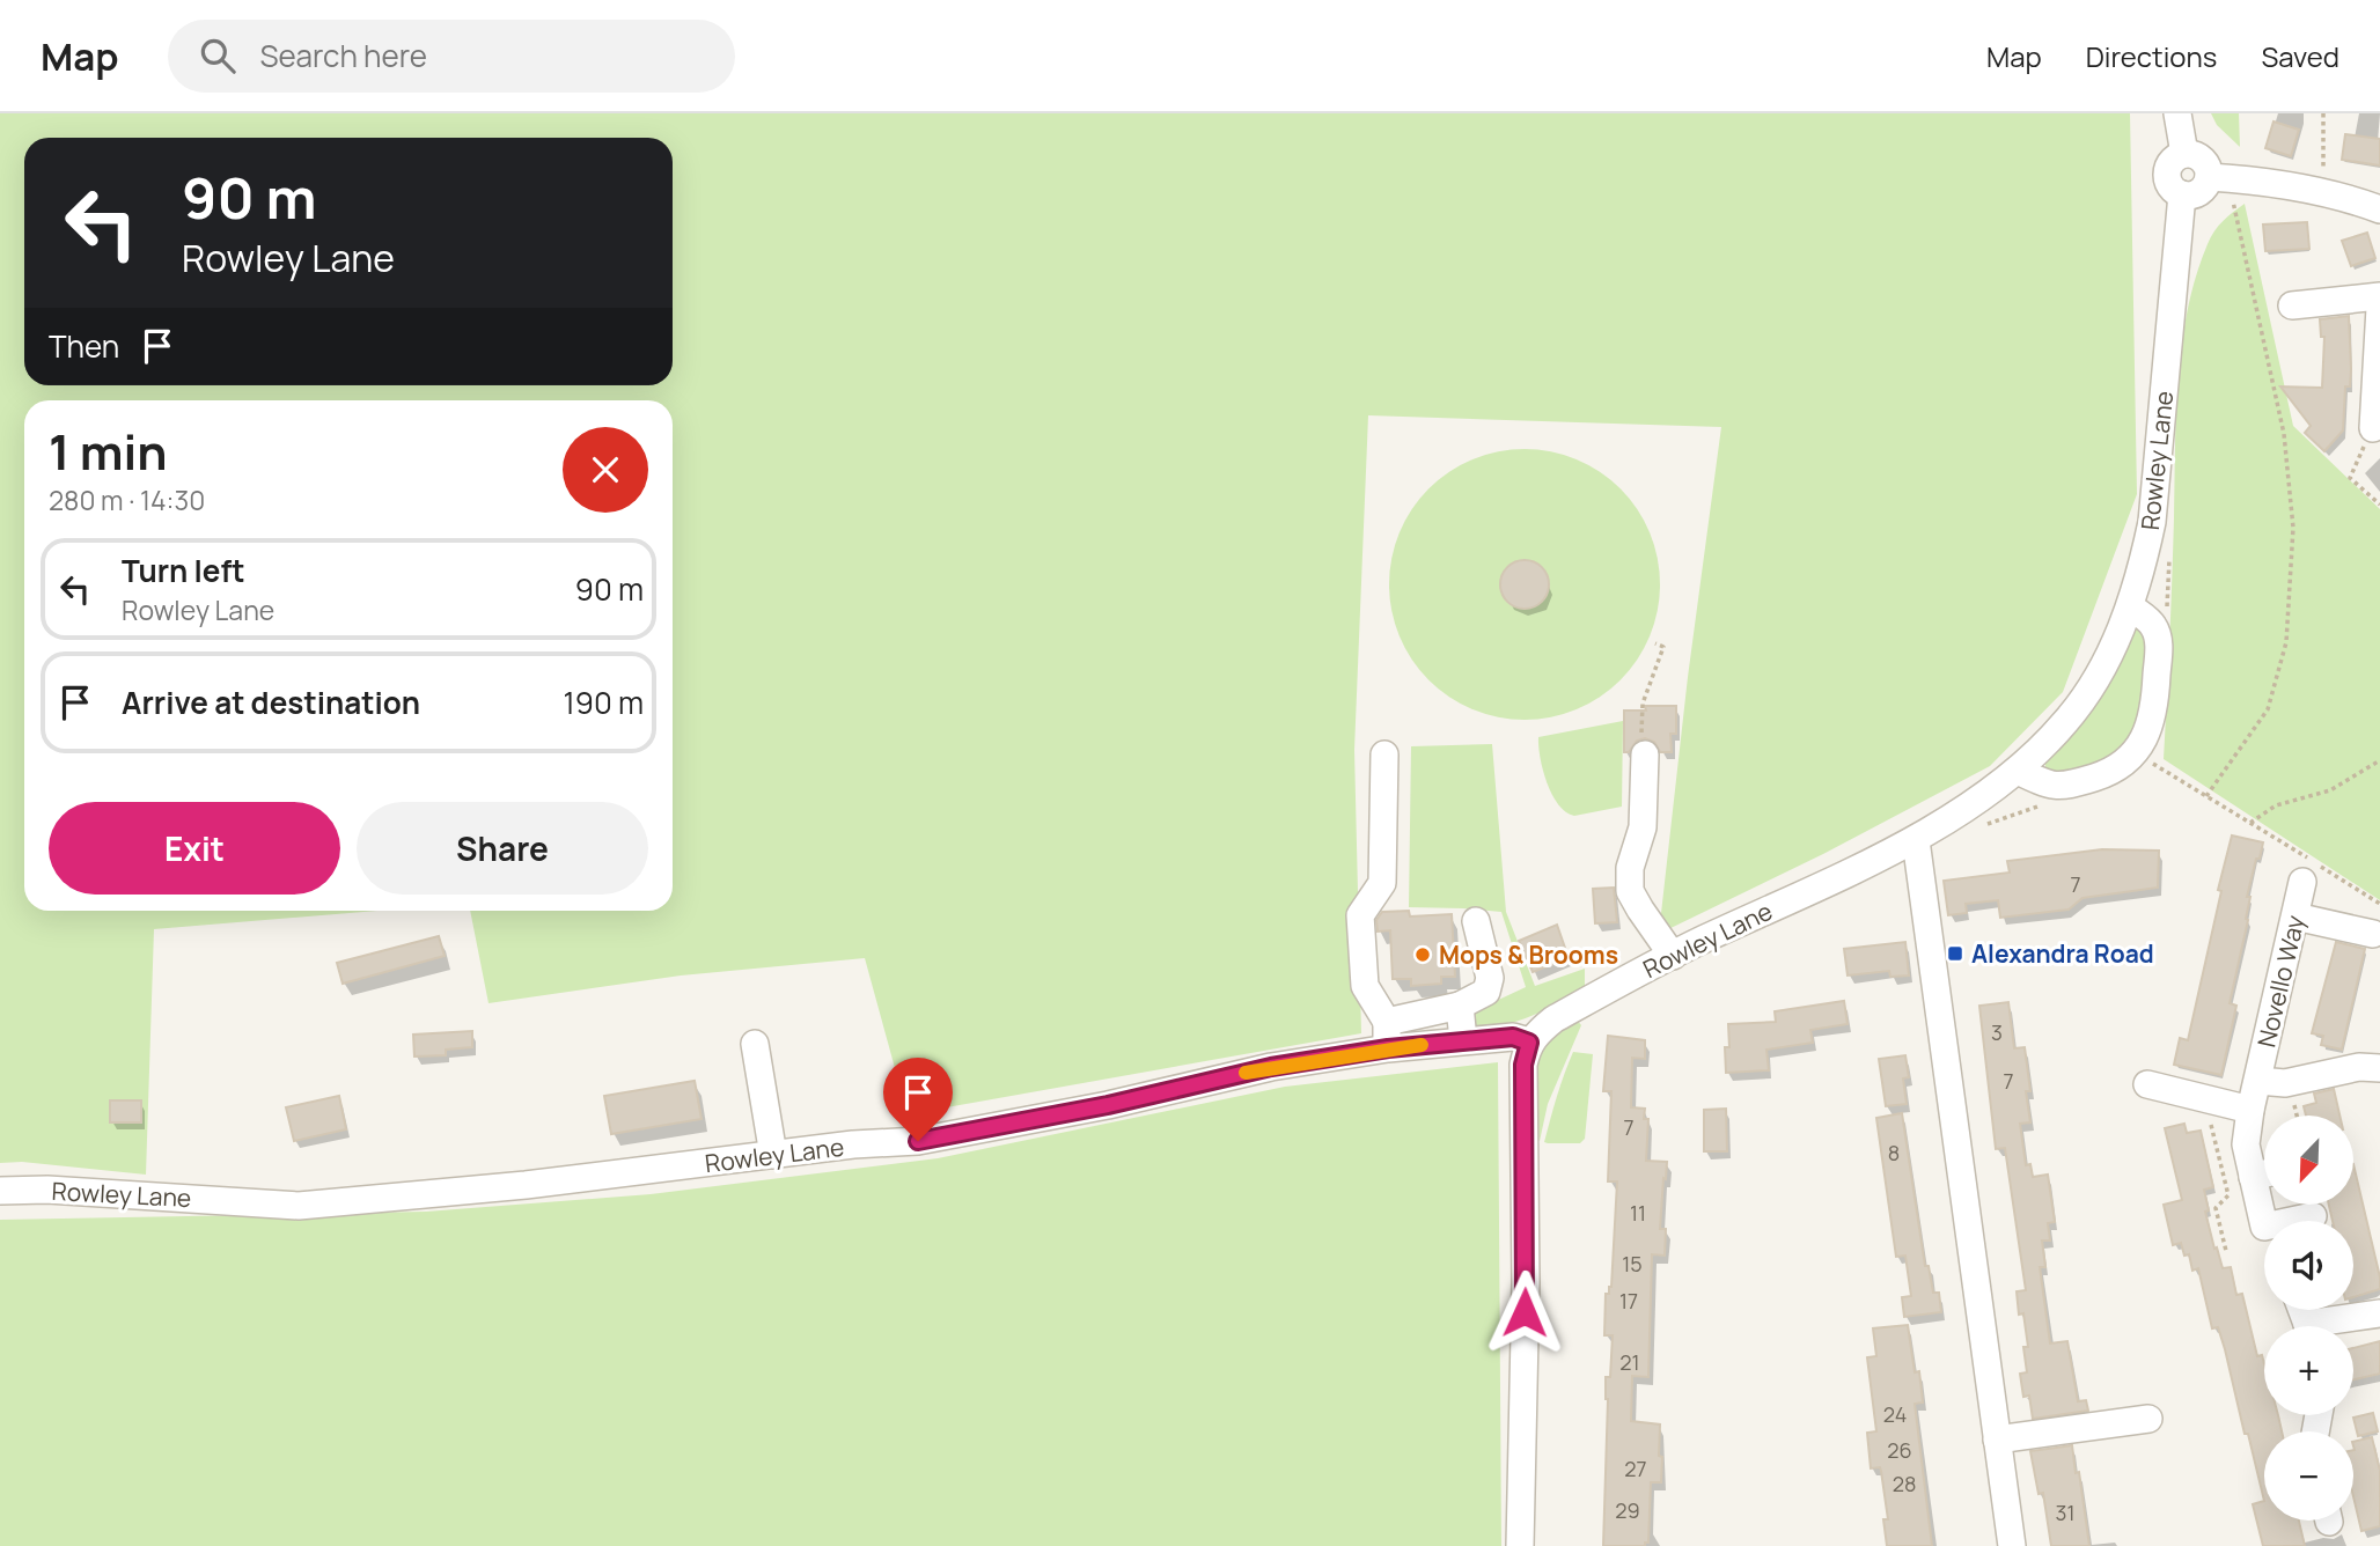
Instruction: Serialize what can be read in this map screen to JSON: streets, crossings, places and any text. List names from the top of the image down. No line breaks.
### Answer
{"streets":{"street":["Rowley Lane","Novello Way"]},"places":{"transit":["Alexandra Road"],"other":["Mops & Brooms"]},"house_numbers":["7","3","7","7","8","11","15","17","21","24","26","27","28","29","31"],"north":"bottom left","page":{"header":"Map","search":"Search here","nav":["Map","Directions","Saved"],"turn":["90 m","Rowley Lane"],"then":"Then","heading":["1 min","280 m · 14:30"],"list":[{"name":"Turn left","note":"Rowley Lane","value":"90 m"},{"name":"Arrive at destination","value":"190 m"}],"buttons":["Exit","Share"],"map_buttons":["+","−"]}}
